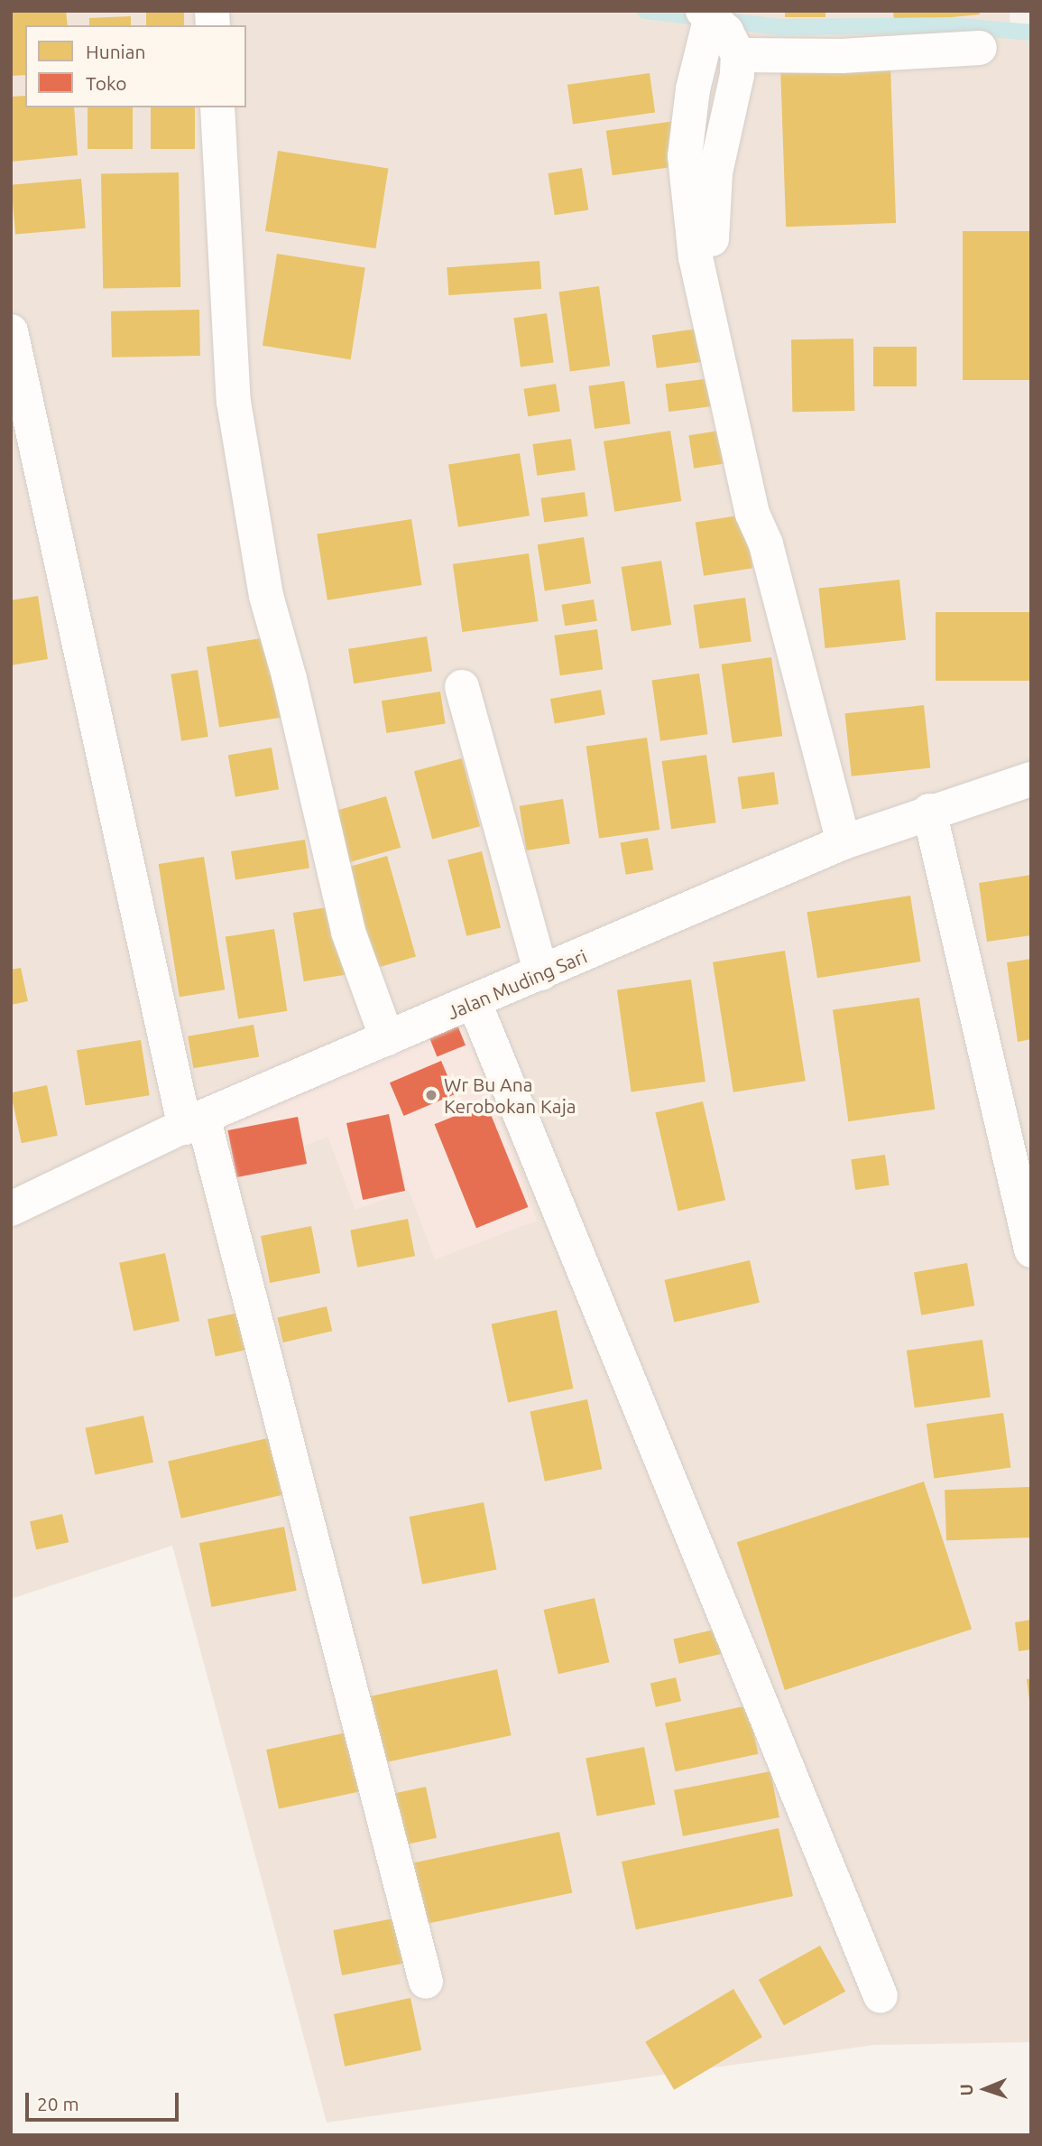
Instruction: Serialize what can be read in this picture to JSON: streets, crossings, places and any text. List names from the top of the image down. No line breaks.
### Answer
{"streets":{"street":["Jalan Muding Sari"]},"places":["Wr Bu Ana Kerobokan Kaja"],"legend":["Hunian","Toko"],"scale_bar":"20 m","north":"left"}
